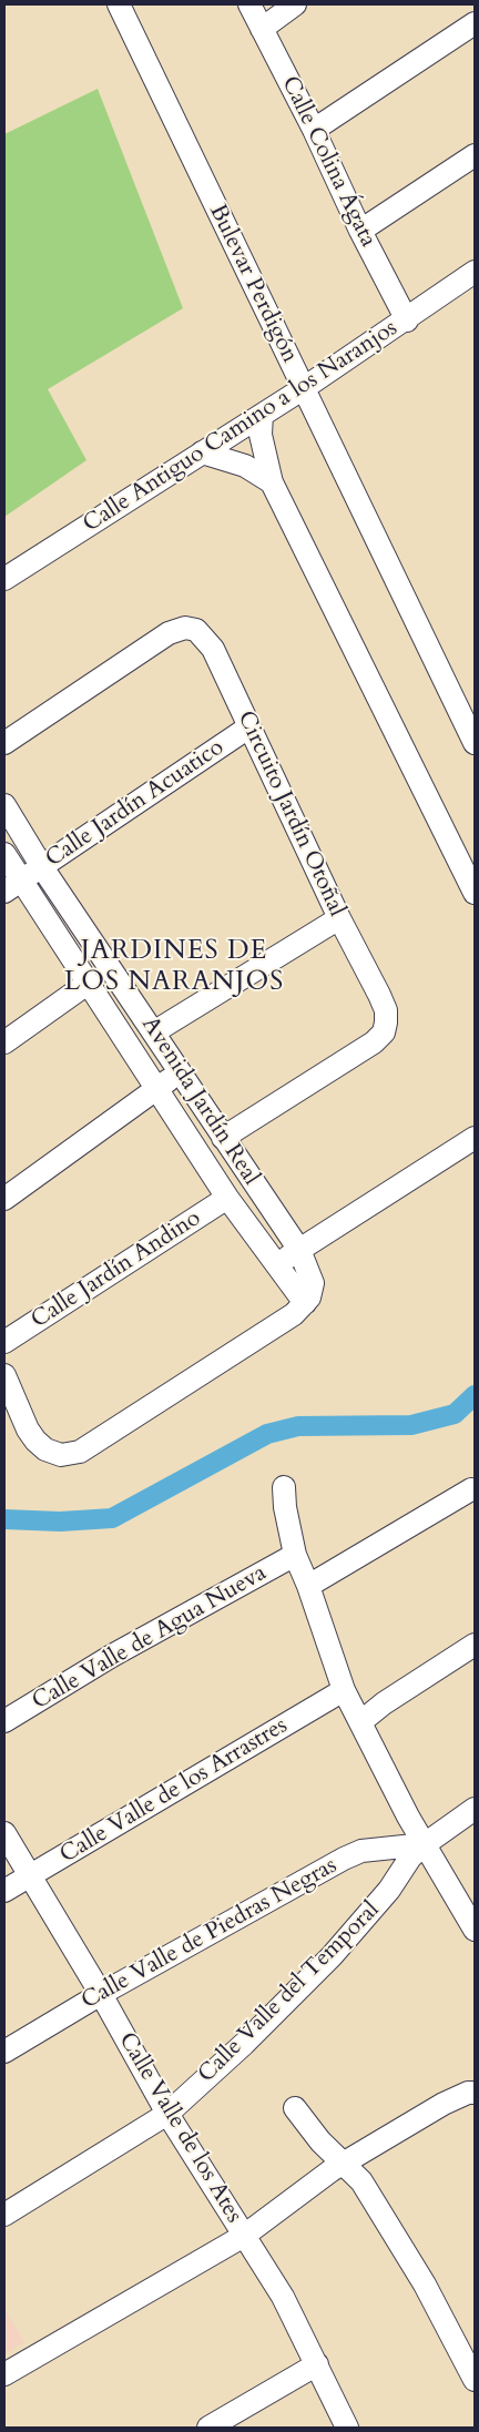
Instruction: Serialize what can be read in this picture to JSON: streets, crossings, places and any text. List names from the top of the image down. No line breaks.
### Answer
{"streets":{"street":["Calle Colina Ágata","Bulevar Perdigón","Calle Antiguo Camino a los Naranjos","Calle Jardín Acuatico","Circuito Jardín Otoñal","Avenida Jardín Real","Calle Jardín Andino","Calle Valle de Agua Nueva","Calle Valle de los Arrastres","Calle Valle de Piedras Negras","Calle Valle del Temporal","Calle Valle de los Ates"]},"crossings":[["Calle Colina Ágata","Calle Antiguo Camino a los Naranjos"],["Bulevar Perdigón","Calle Antiguo Camino a los Naranjos"],["Calle Jardín Acuatico","Circuito Jardín Otoñal"],["Calle Jardín Acuatico","Avenida Jardín Real"],["Circuito Jardín Otoñal","Avenida Jardín Real"],["Avenida Jardín Real","Calle Jardín Andino"],["Calle Valle de los Arrastres","Calle Valle de los Ates"],["Calle Valle de Piedras Negras","Calle Valle del Temporal"],["Calle Valle de Piedras Negras","Calle Valle de los Ates"],["Calle Valle del Temporal","Calle Valle de los Ates"]],"districts":["JARDINES DE LOS NARANJOS"]}
